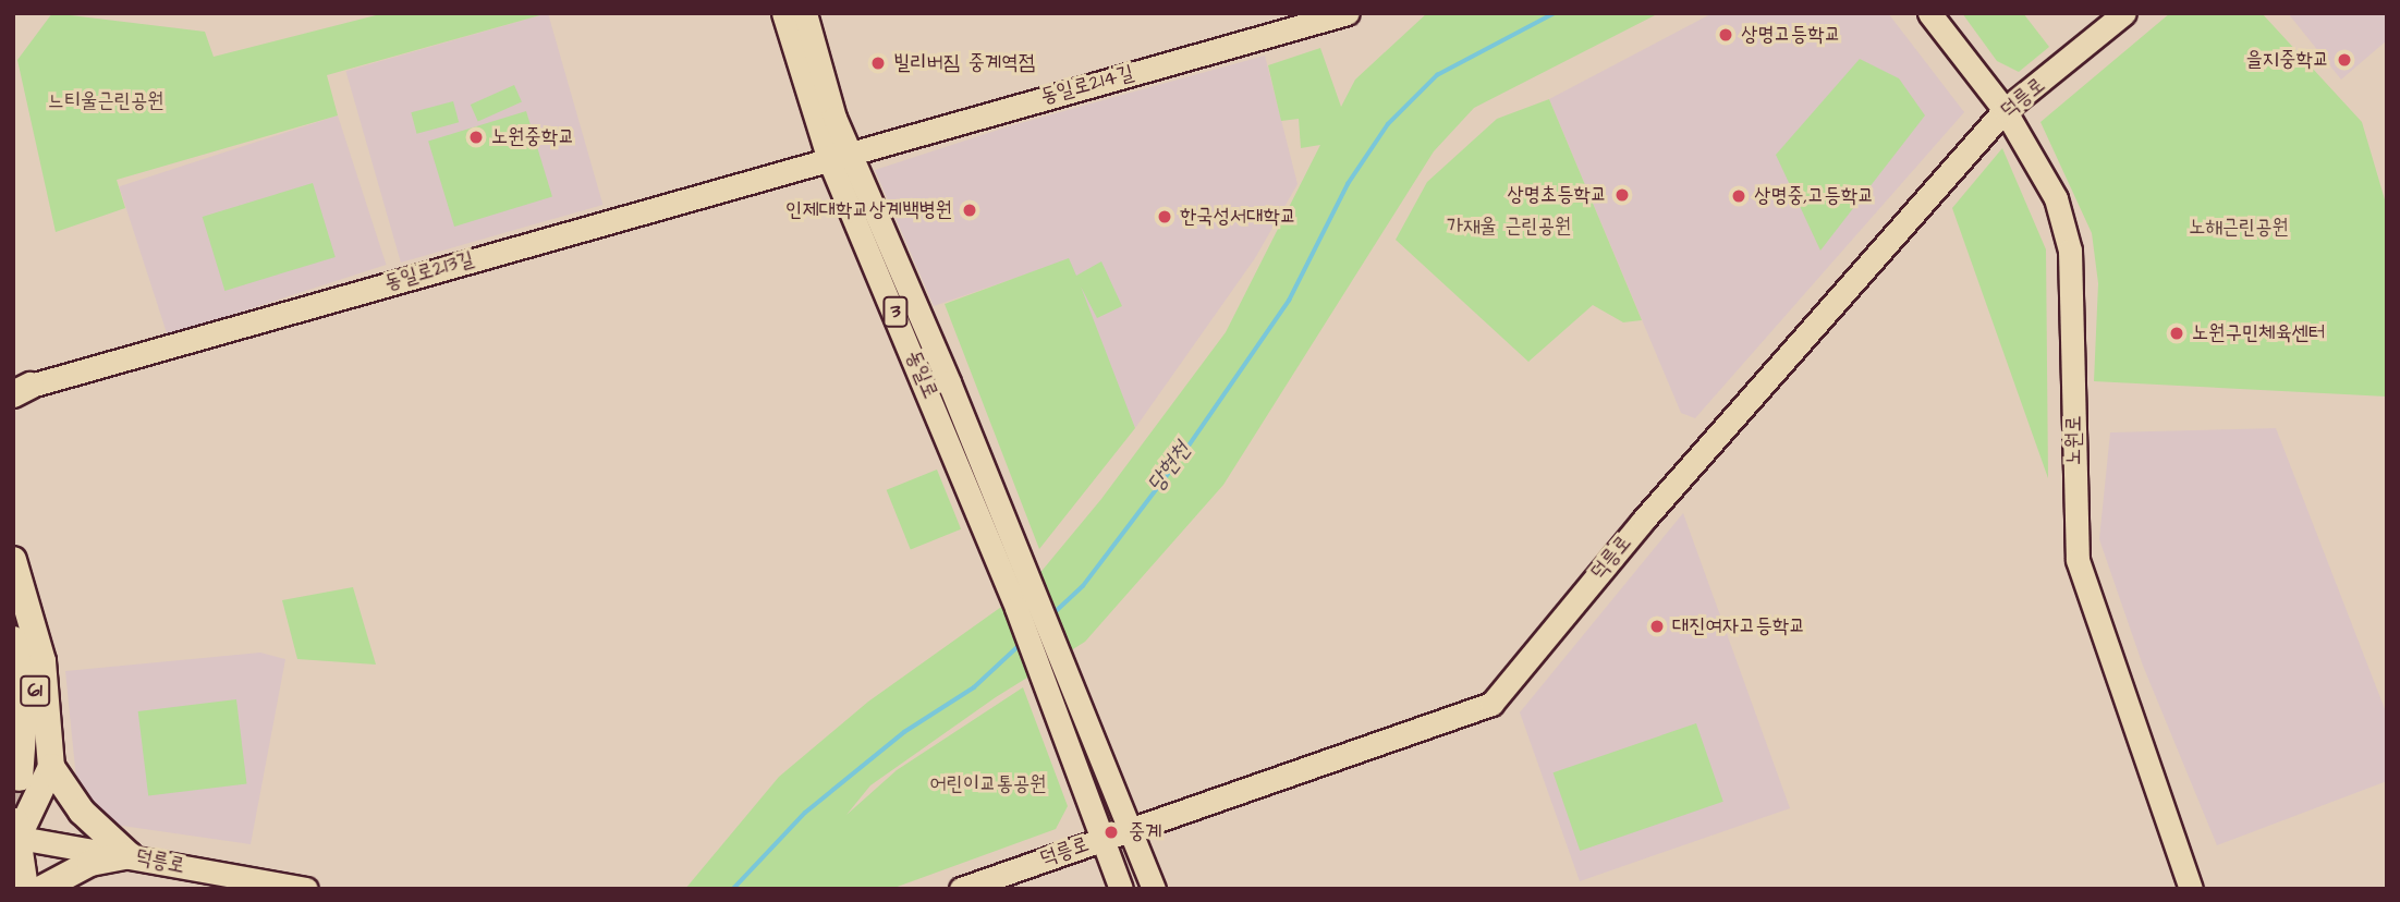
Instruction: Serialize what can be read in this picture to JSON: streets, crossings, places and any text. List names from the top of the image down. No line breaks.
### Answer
{"streets":{"highway":["61"],"main road":["동일로214길","덕릉로","동일로213길","3","동일로","노원로"]},"crossings":[["동일로214길","동일로213길"],["동일로214길","동일로"],["덕릉로","3"],["덕릉로","동일로"],["덕릉로","노원로"],["동일로213길","동일로"],["3","동일로"]],"water":["당현천"],"parks":["느티울근린공원","가재울 근린공원","노해근린공원","어린이교통공원"],"places":["상명고등학교","을지중학교","빌리버짐 중계역점","노원중학교","상명초등학교","상명중,고등학교","인제대학교상계백병원","한국성서대학교","노원구민체육센터","대진여자고등학교","중계"]}
